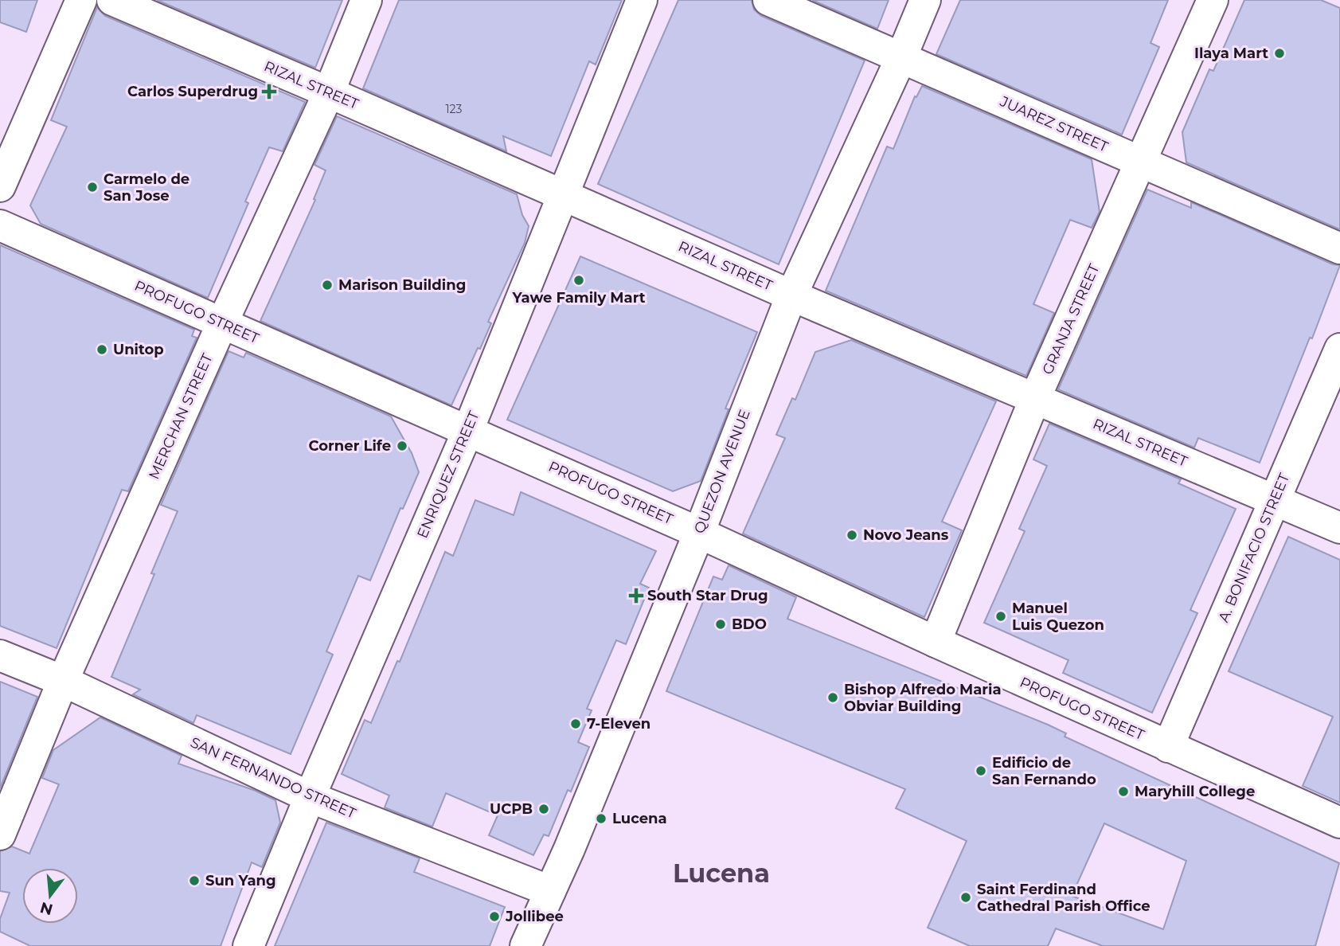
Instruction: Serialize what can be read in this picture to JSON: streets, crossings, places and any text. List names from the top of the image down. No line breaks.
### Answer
{"streets":{"street":["RIZAL STREET","JUAREZ STREET","PROFUGO STREET","GRANJA STREET","MERCHAN STREET","QUEZON AVENUE","ENRIQUEZ STREET","A. BONIFACIO STREET","SAN FERNANDO STREET"]},"crossings":[["RIZAL STREET","GRANJA STREET"],["RIZAL STREET","MERCHAN STREET"],["RIZAL STREET","QUEZON AVENUE"],["RIZAL STREET","ENRIQUEZ STREET"],["RIZAL STREET","A. BONIFACIO STREET"],["JUAREZ STREET","GRANJA STREET"],["JUAREZ STREET","QUEZON AVENUE"],["PROFUGO STREET","GRANJA STREET"],["PROFUGO STREET","MERCHAN STREET"],["PROFUGO STREET","QUEZON AVENUE"],["PROFUGO STREET","ENRIQUEZ STREET"],["PROFUGO STREET","A. BONIFACIO STREET"],["MERCHAN STREET","SAN FERNANDO STREET"],["QUEZON AVENUE","SAN FERNANDO STREET"],["ENRIQUEZ STREET","SAN FERNANDO STREET"]],"districts":["Lucena"],"places":{"other":["Ilaya Mart","Carmelo de San Jose","Yawe Family Mart","Marison Building","Unitop","Corner Life","Novo Jeans","Manuel Luis Quezon","BDO","Bishop Alfredo Maria Obviar Building","7-Eleven","Edificio de San Fernando","Maryhill College","UCPB","Lucena","Sun Yang","Saint Ferdinand Cathedral Parish Office","Jollibee"],"health":["Carlos Superdrug","South Star Drug"]},"house_numbers":["123"],"north":"bottom"}
